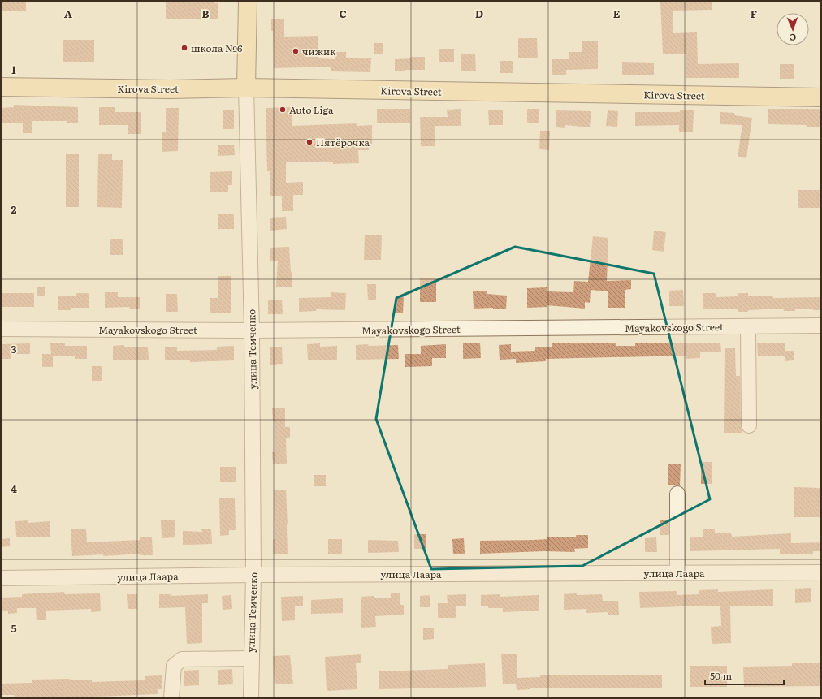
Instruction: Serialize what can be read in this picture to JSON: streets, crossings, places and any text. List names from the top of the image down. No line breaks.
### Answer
{"streets":{"main road":["Kirova Street","улица Темченко"],"street":["Mayakovskogo Street","улица Лаара"]},"crossings":[["Kirova Street","улица Темченко"],["Mayakovskogo Street","улица Темченко"],["улица Темченко","улица Лаара"]],"places":["школа №6","чижик","Auto Liga","Пятёрочка"],"scale_bar":"50 m","north":"bottom","grid":{"columns":["A","B","C","D","E","F"],"rows":["1","2","3","4","5"]}}
